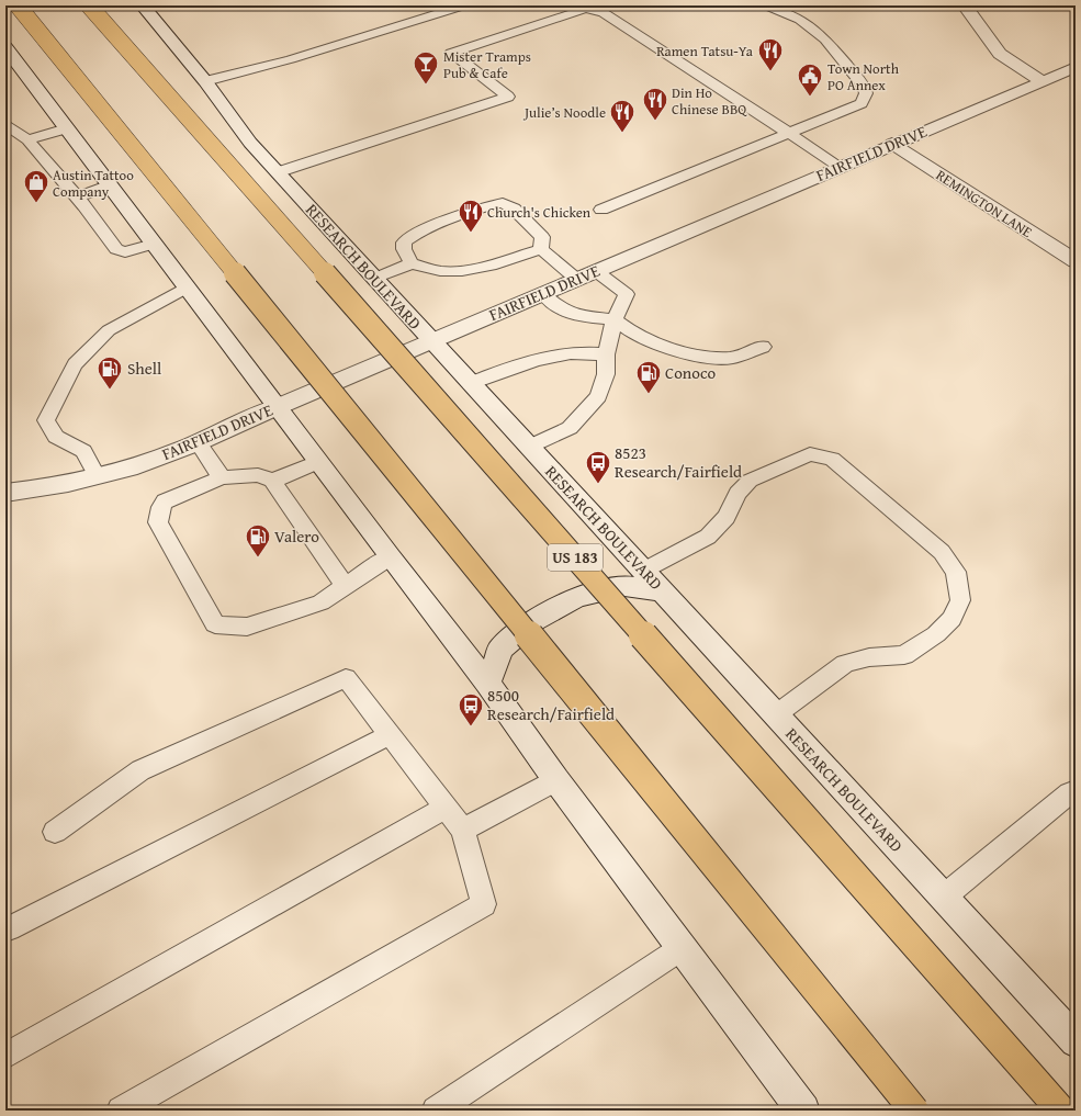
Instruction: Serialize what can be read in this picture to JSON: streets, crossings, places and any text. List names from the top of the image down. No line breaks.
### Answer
{"streets":{"highway":["US 183"],"main road":["FAIRFIELD DRIVE","REMINGTON LANE","RESEARCH BOULEVARD"]},"crossings":[["FAIRFIELD DRIVE","REMINGTON LANE"],["FAIRFIELD DRIVE","RESEARCH BOULEVARD"]],"places":{"restaurant":["Ramen Tatsu-Ya","Din Ho Chinese BBQ","Julie’s Noodle","Church's Chicken"],"bar":["Mister Tramps Pub & Cafe"],"public building":["Town North PO Annex"],"shop":["Austin Tattoo Company"],"fuel station":["Shell","Conoco","Valero"],"bus stop":["8523 Research/Fairfield","8500 Research/Fairfield"]}}
